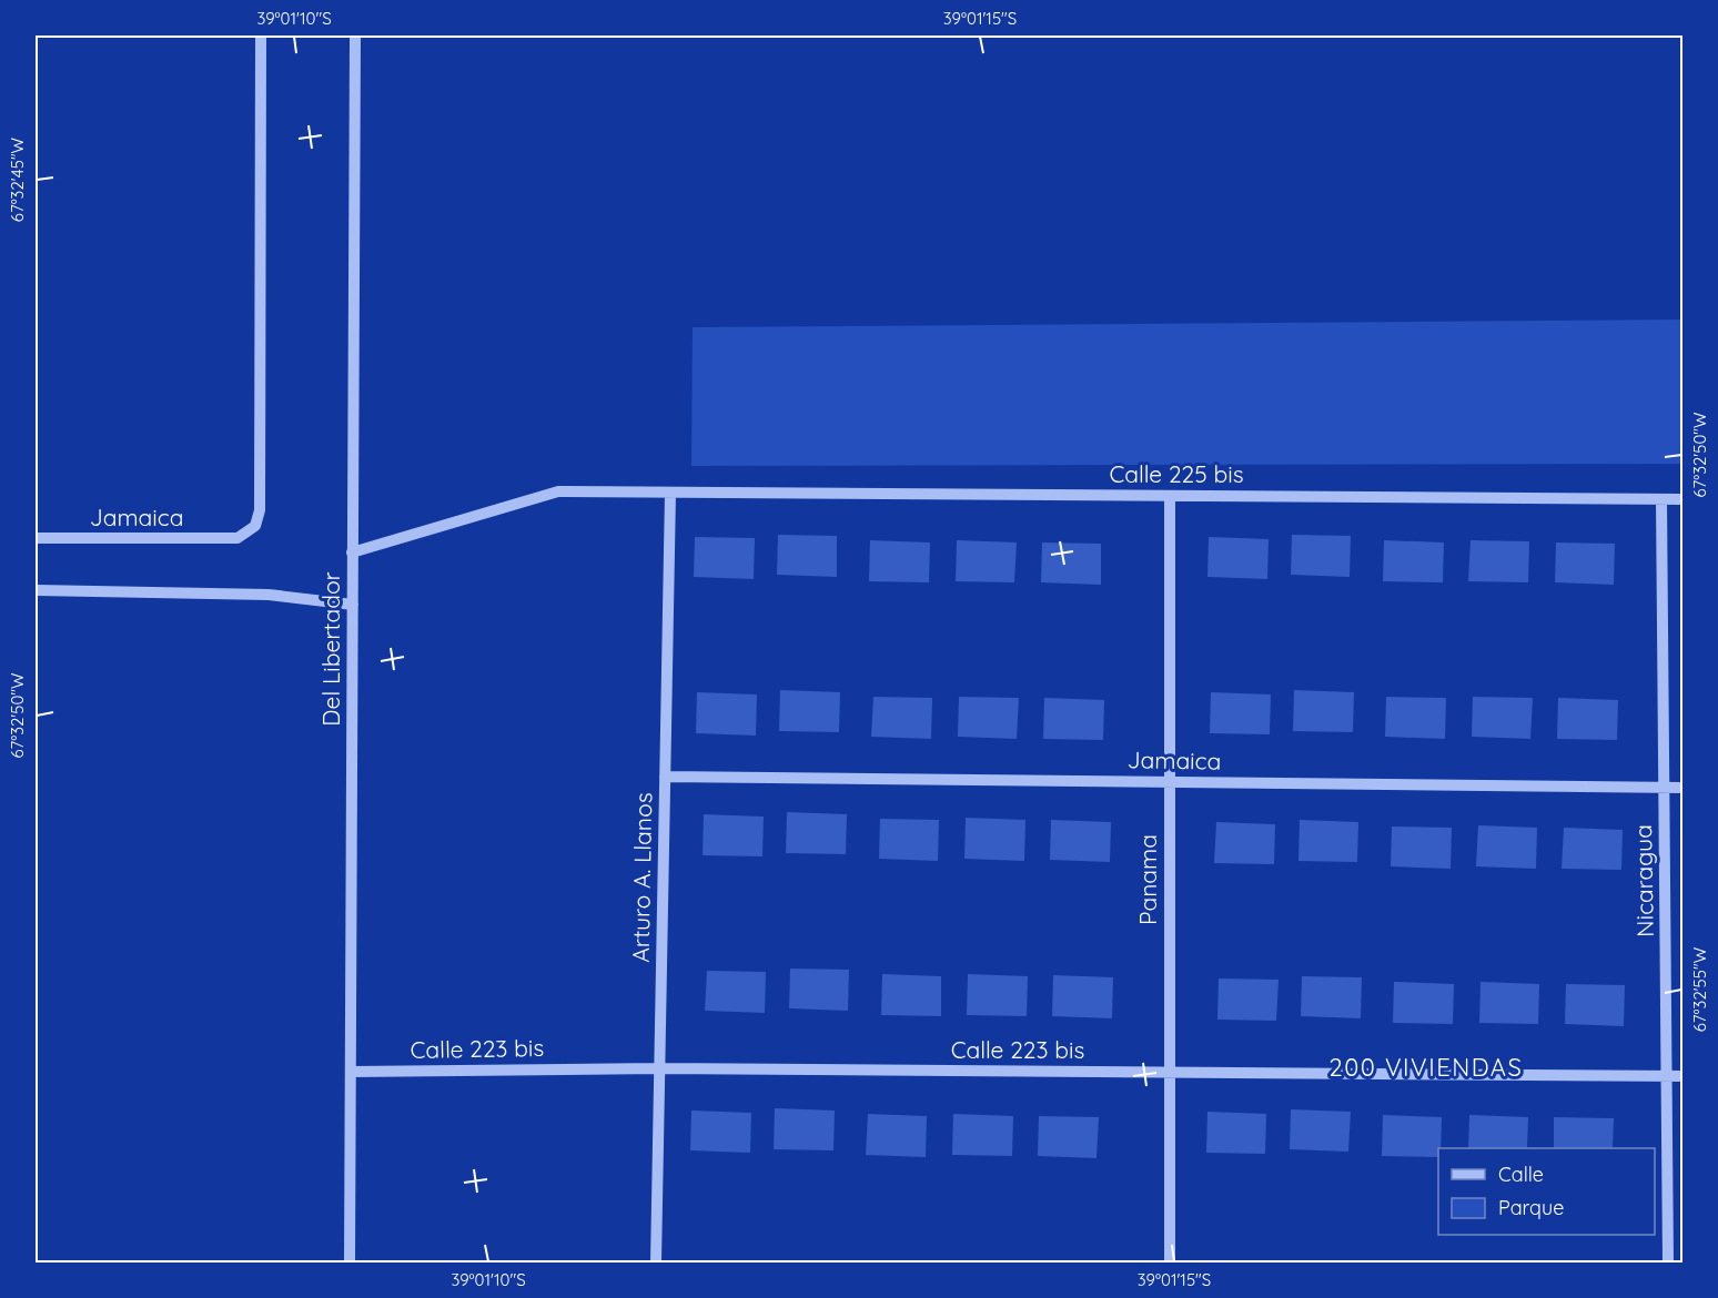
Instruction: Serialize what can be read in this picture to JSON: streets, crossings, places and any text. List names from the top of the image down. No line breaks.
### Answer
{"streets":{"street":["Calle 225 bis","Jamaica","Del Libertador","Arturo A. Llanos","Panama","Nicaragua","Calle 223 bis"]},"crossings":[["Calle 225 bis","Del Libertador"],["Calle 225 bis","Arturo A. Llanos"],["Calle 225 bis","Panama"],["Calle 225 bis","Nicaragua"],["Jamaica","Arturo A. Llanos"],["Jamaica","Panama"],["Jamaica","Nicaragua"],["Del Libertador","Calle 223 bis"],["Arturo A. Llanos","Calle 223 bis"],["Panama","Calle 223 bis"],["Nicaragua","Calle 223 bis"]],"districts":["200 VIVIENDAS"],"legend":["Calle","Parque"],"coordinates":["39°01'10\"S","39°01'15\"S","67°32'45\"W","67°32'50\"W","67°32'55\"W"]}
